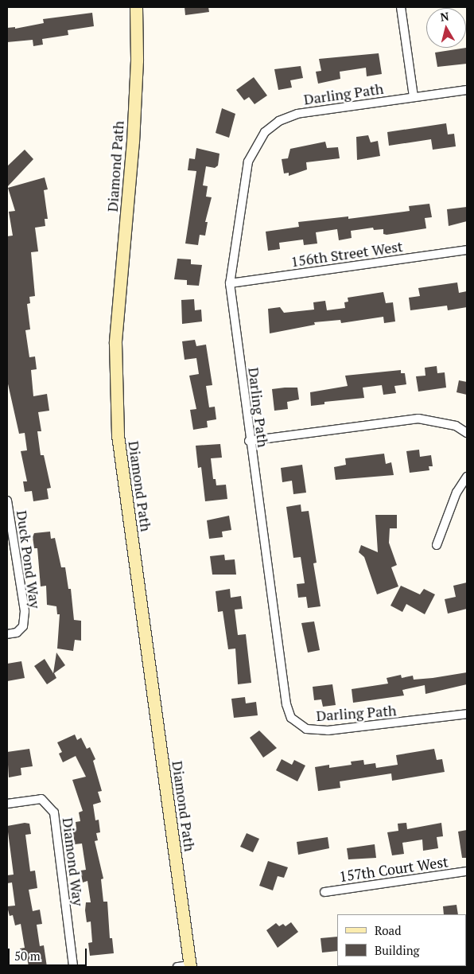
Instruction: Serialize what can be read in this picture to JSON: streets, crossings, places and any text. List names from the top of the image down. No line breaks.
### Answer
{"streets":{"street":["Darling Path","Diamond Path","156th Street West","Duck Pond Way","Diamond Way","157th Court West"]},"crossings":[["Darling Path","156th Street West"]],"legend":["Road","Building"],"scale_bar":"50 m","north":"top"}
